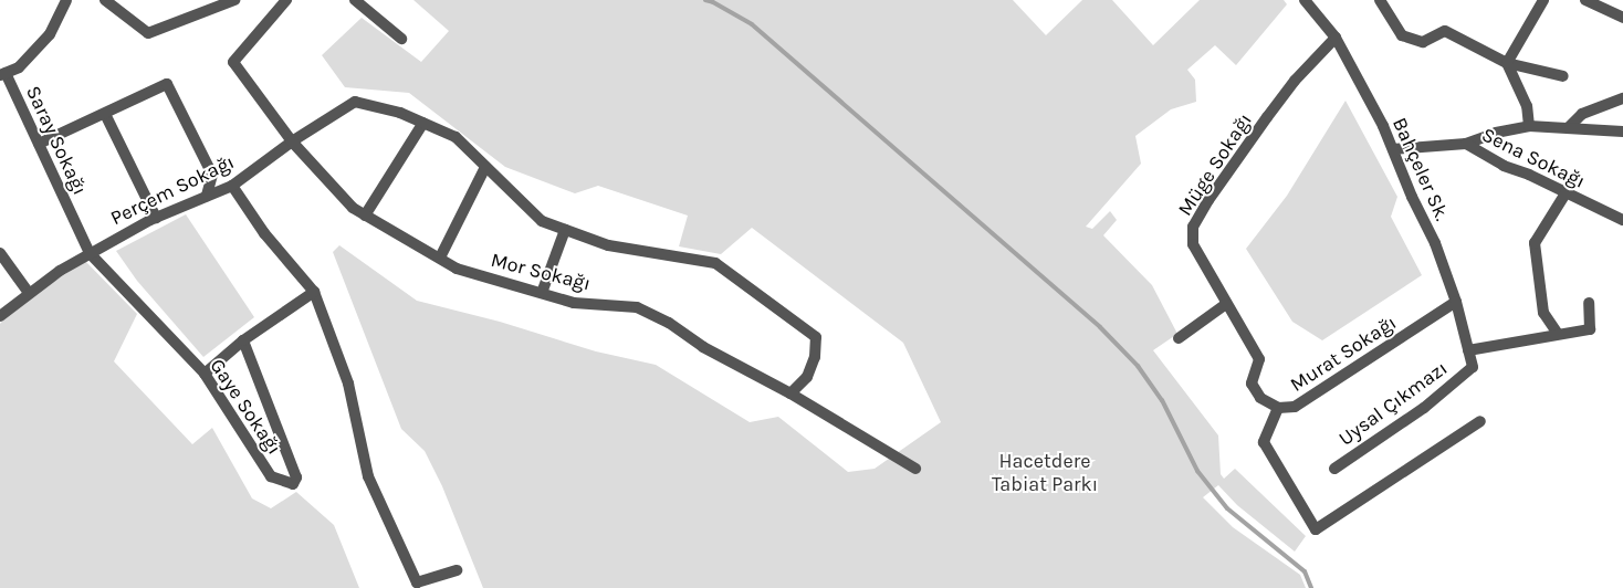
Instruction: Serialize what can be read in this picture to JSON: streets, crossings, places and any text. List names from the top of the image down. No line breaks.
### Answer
{"streets":{"street":["Saray Sokağı","Sena Sokağı","Müge Sokağı","Bahçeler Sk.","Perçem Sokağı","Mor Sokağı","Murat Sokağı","Uysal Çıkmazı","Gaye Sokağı"]},"crossings":[["Saray Sokağı","Perçem Sokağı"],["Saray Sokağı","Gaye Sokağı"],["Sena Sokağı","Bahçeler Sk."],["Müge Sokağı","Bahçeler Sk."],["Müge Sokağı","Murat Sokağı"],["Bahçeler Sk.","Murat Sokağı"],["Bahçeler Sk.","Uysal Çıkmazı"],["Perçem Sokağı","Mor Sokağı"],["Perçem Sokağı","Gaye Sokağı"]],"parks":["Hacetdere Tabiat Parkı"]}
